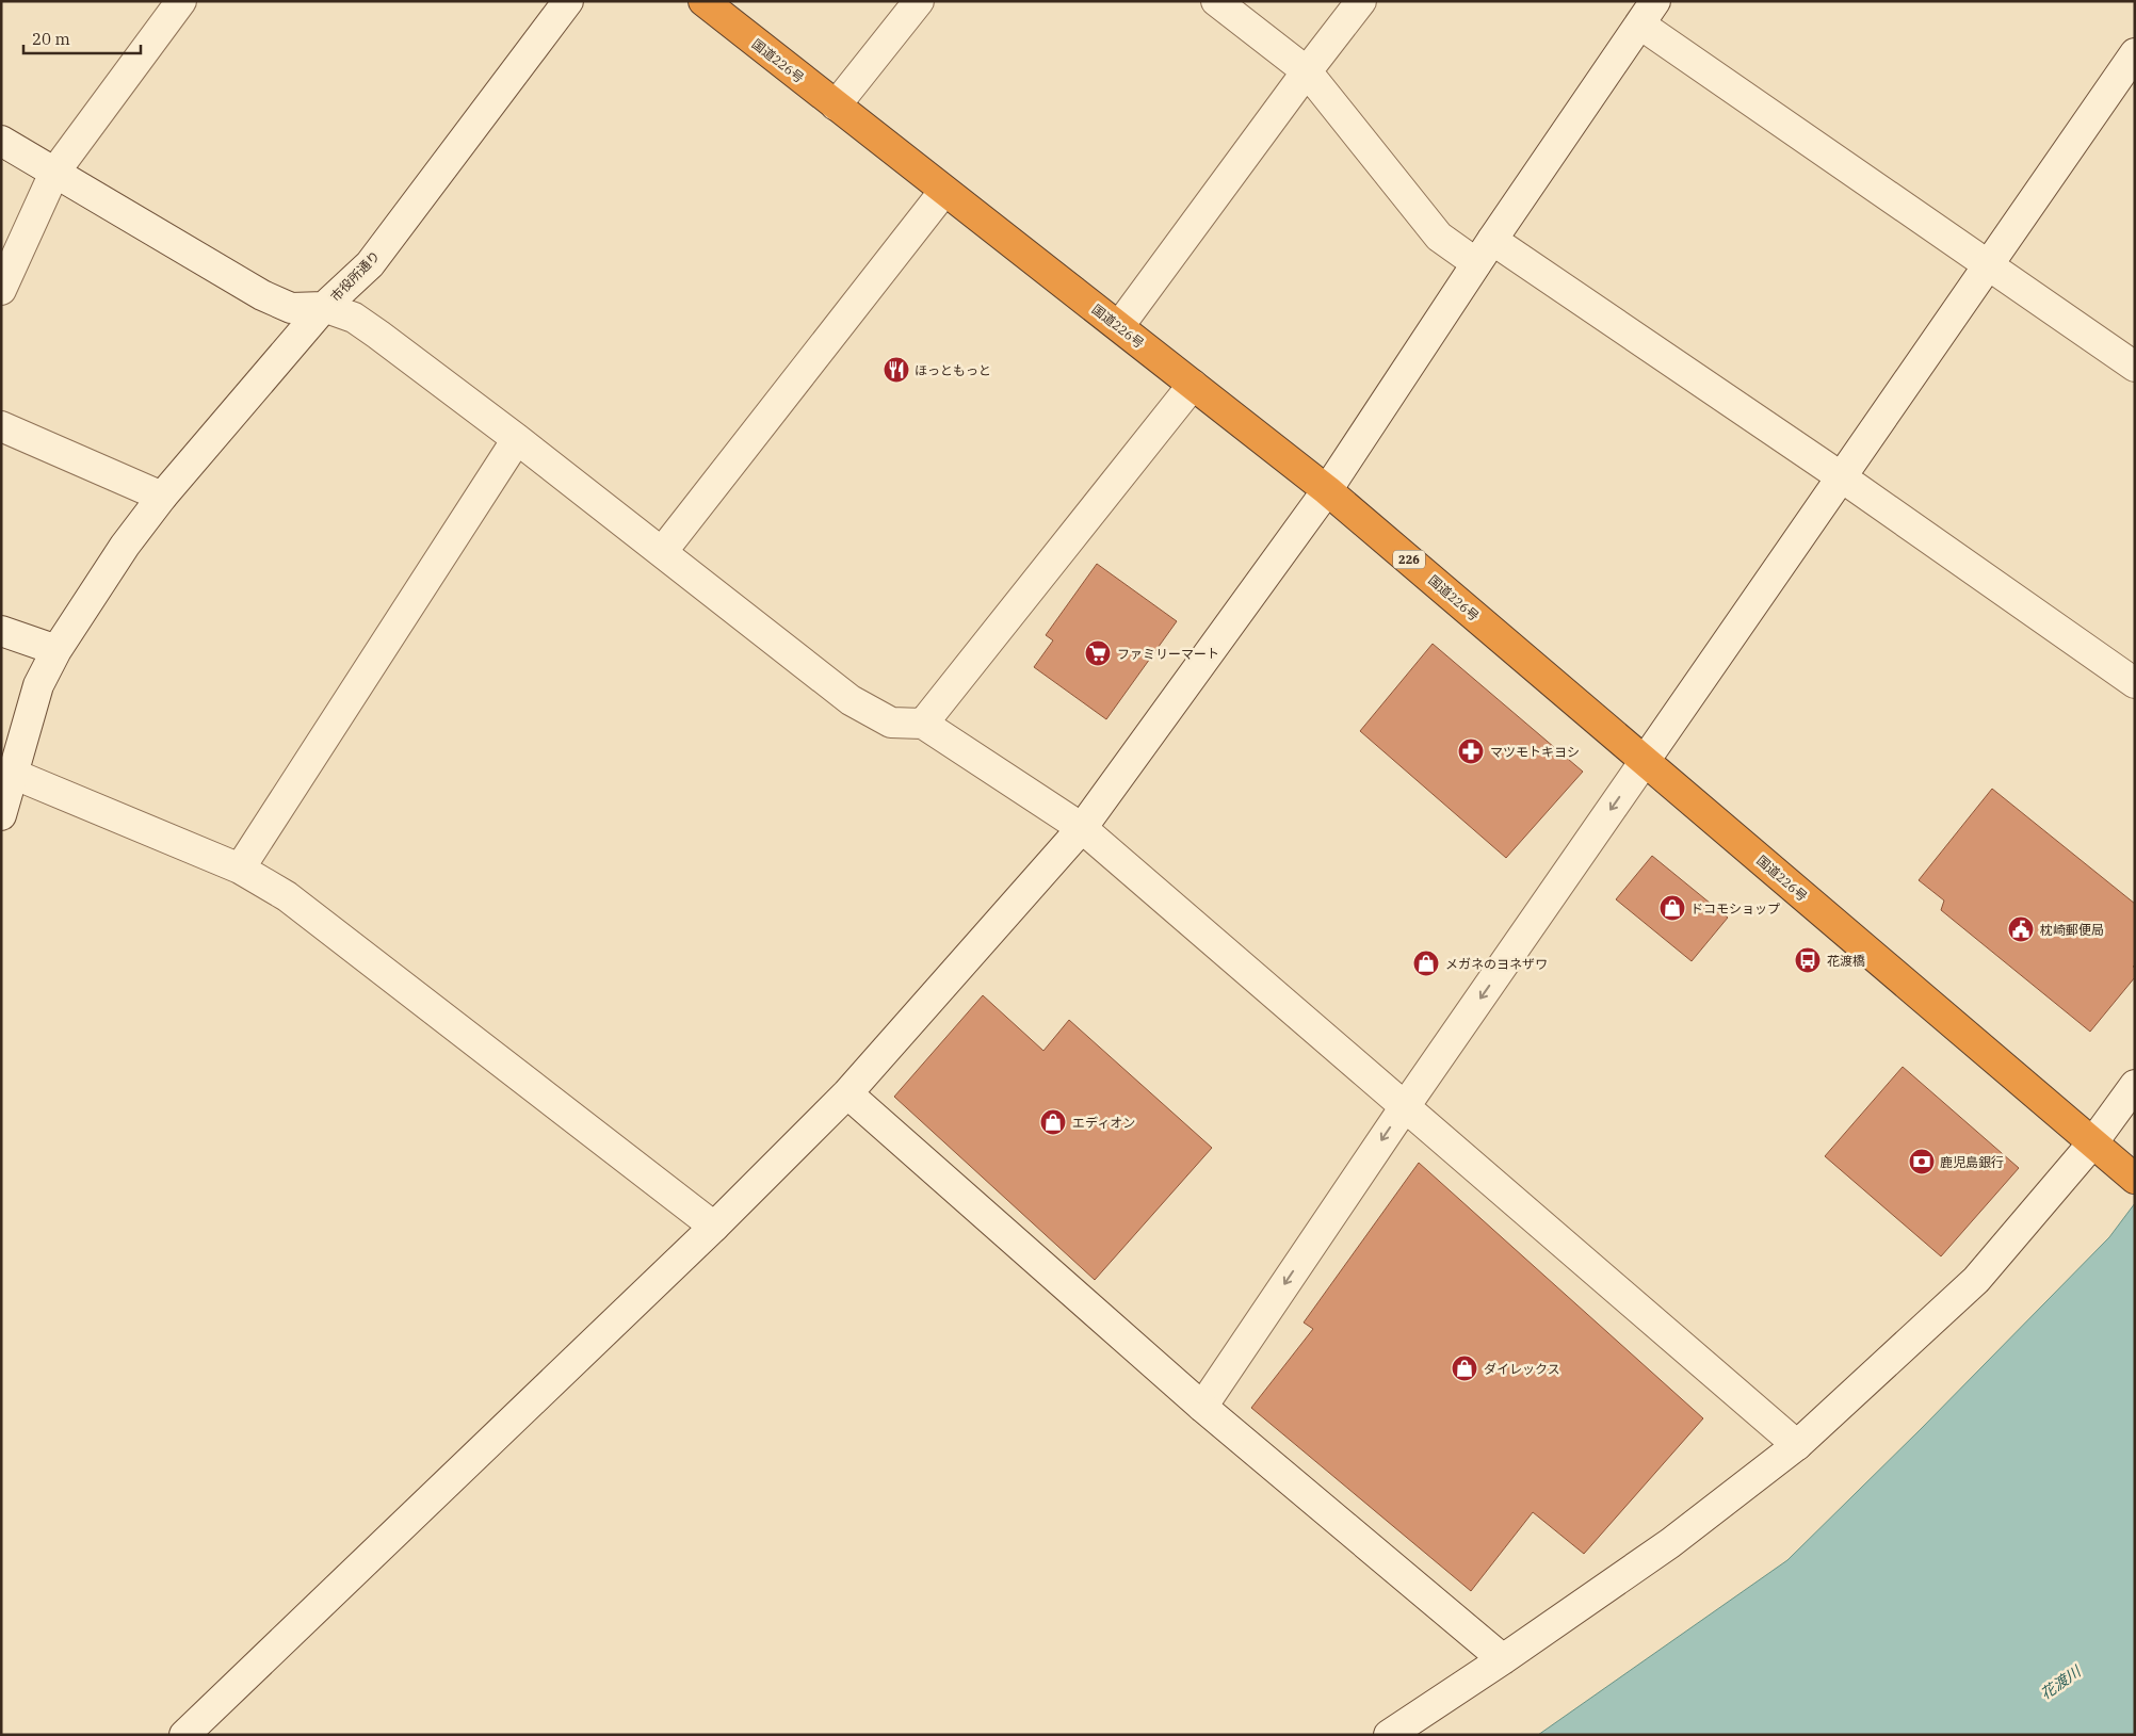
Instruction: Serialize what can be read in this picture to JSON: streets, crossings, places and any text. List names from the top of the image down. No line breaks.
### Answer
{"streets":{"highway":["国道226号","226"],"street":["市役所通り"]},"water":["花渡川"],"places":{"restaurant":["ほっともっと"],"supermarket":["ファミリーマート"],"pharmacy":["マツモトキヨシ"],"shop":["ドコモショップ","メガネのヨネザワ","エディオン","ダイレックス"],"public building":["枕崎郵便局"],"bus stop":["花渡橋"],"bank":["鹿児島銀行"]},"scale_bar":"20 m"}
